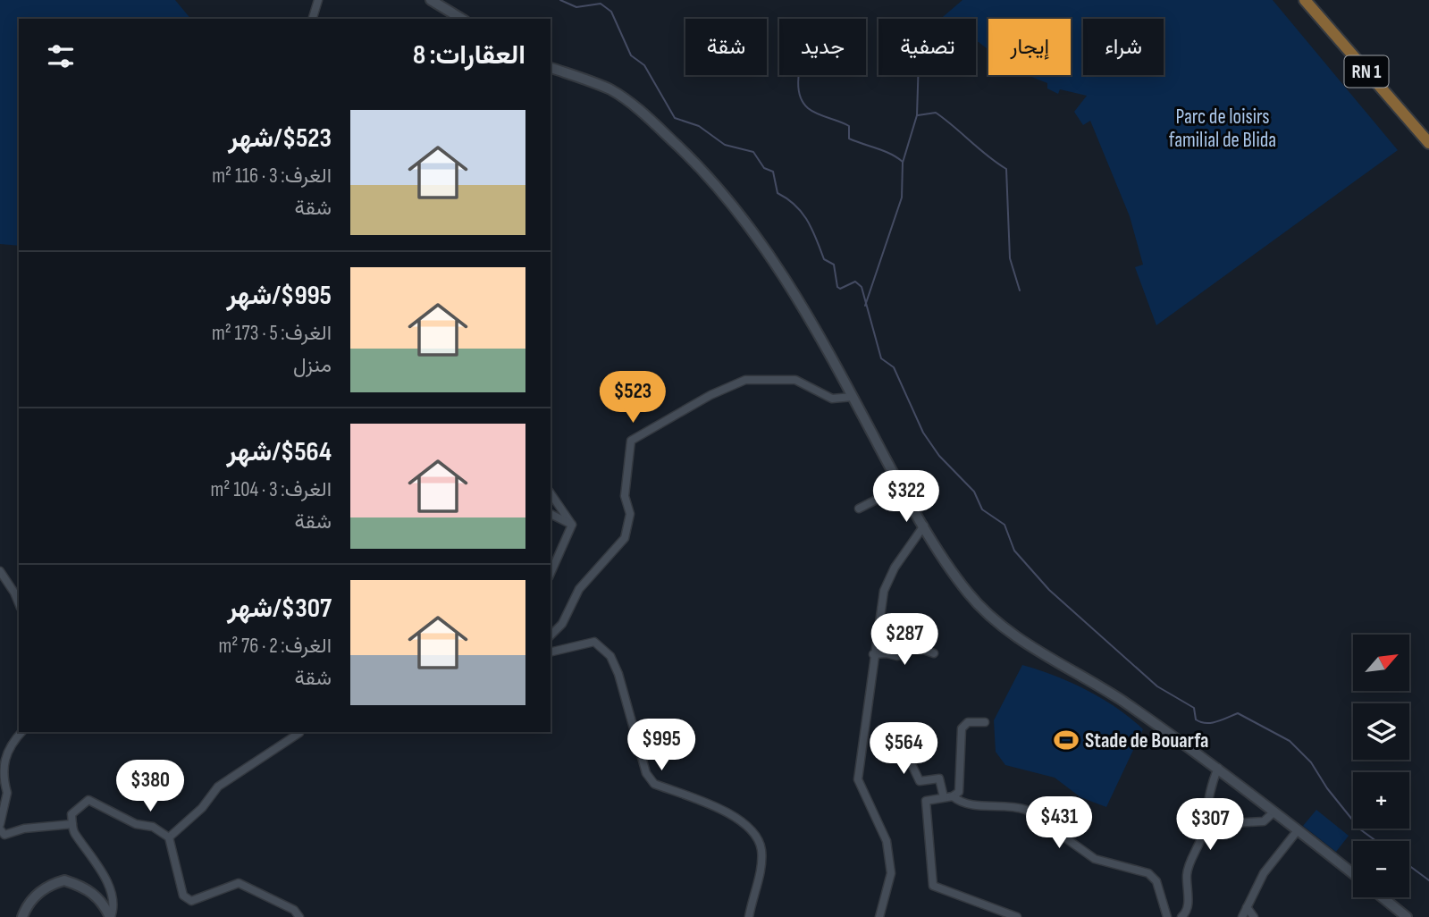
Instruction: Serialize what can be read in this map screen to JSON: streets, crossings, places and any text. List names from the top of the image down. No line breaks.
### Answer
{"streets":{"main road":["RN 1"]},"parks":["Parc de loisirs familial de Blida"],"places":{"sports":["Stade de Bouarfa"]},"north":"top right","page":{"chip":["شراء","إيجار","تصفية","جديد","شقة"],"heading":"العقارات: 8","list":[{"name":"$523/شهر","note":"الغرف: 3 · 116 m² · شقة"},{"name":"$995/شهر","note":"الغرف: 5 · 173 m² · منزل"},{"name":"$564/شهر","note":"الغرف: 3 · 104 m² · شقة"},{"name":"$307/شهر","note":"الغرف: 2 · 76 m² · شقة"}],"price":["$523","$322","$287","$995","$564","$380","$431","$307"],"map_buttons":["+","−"]}}
